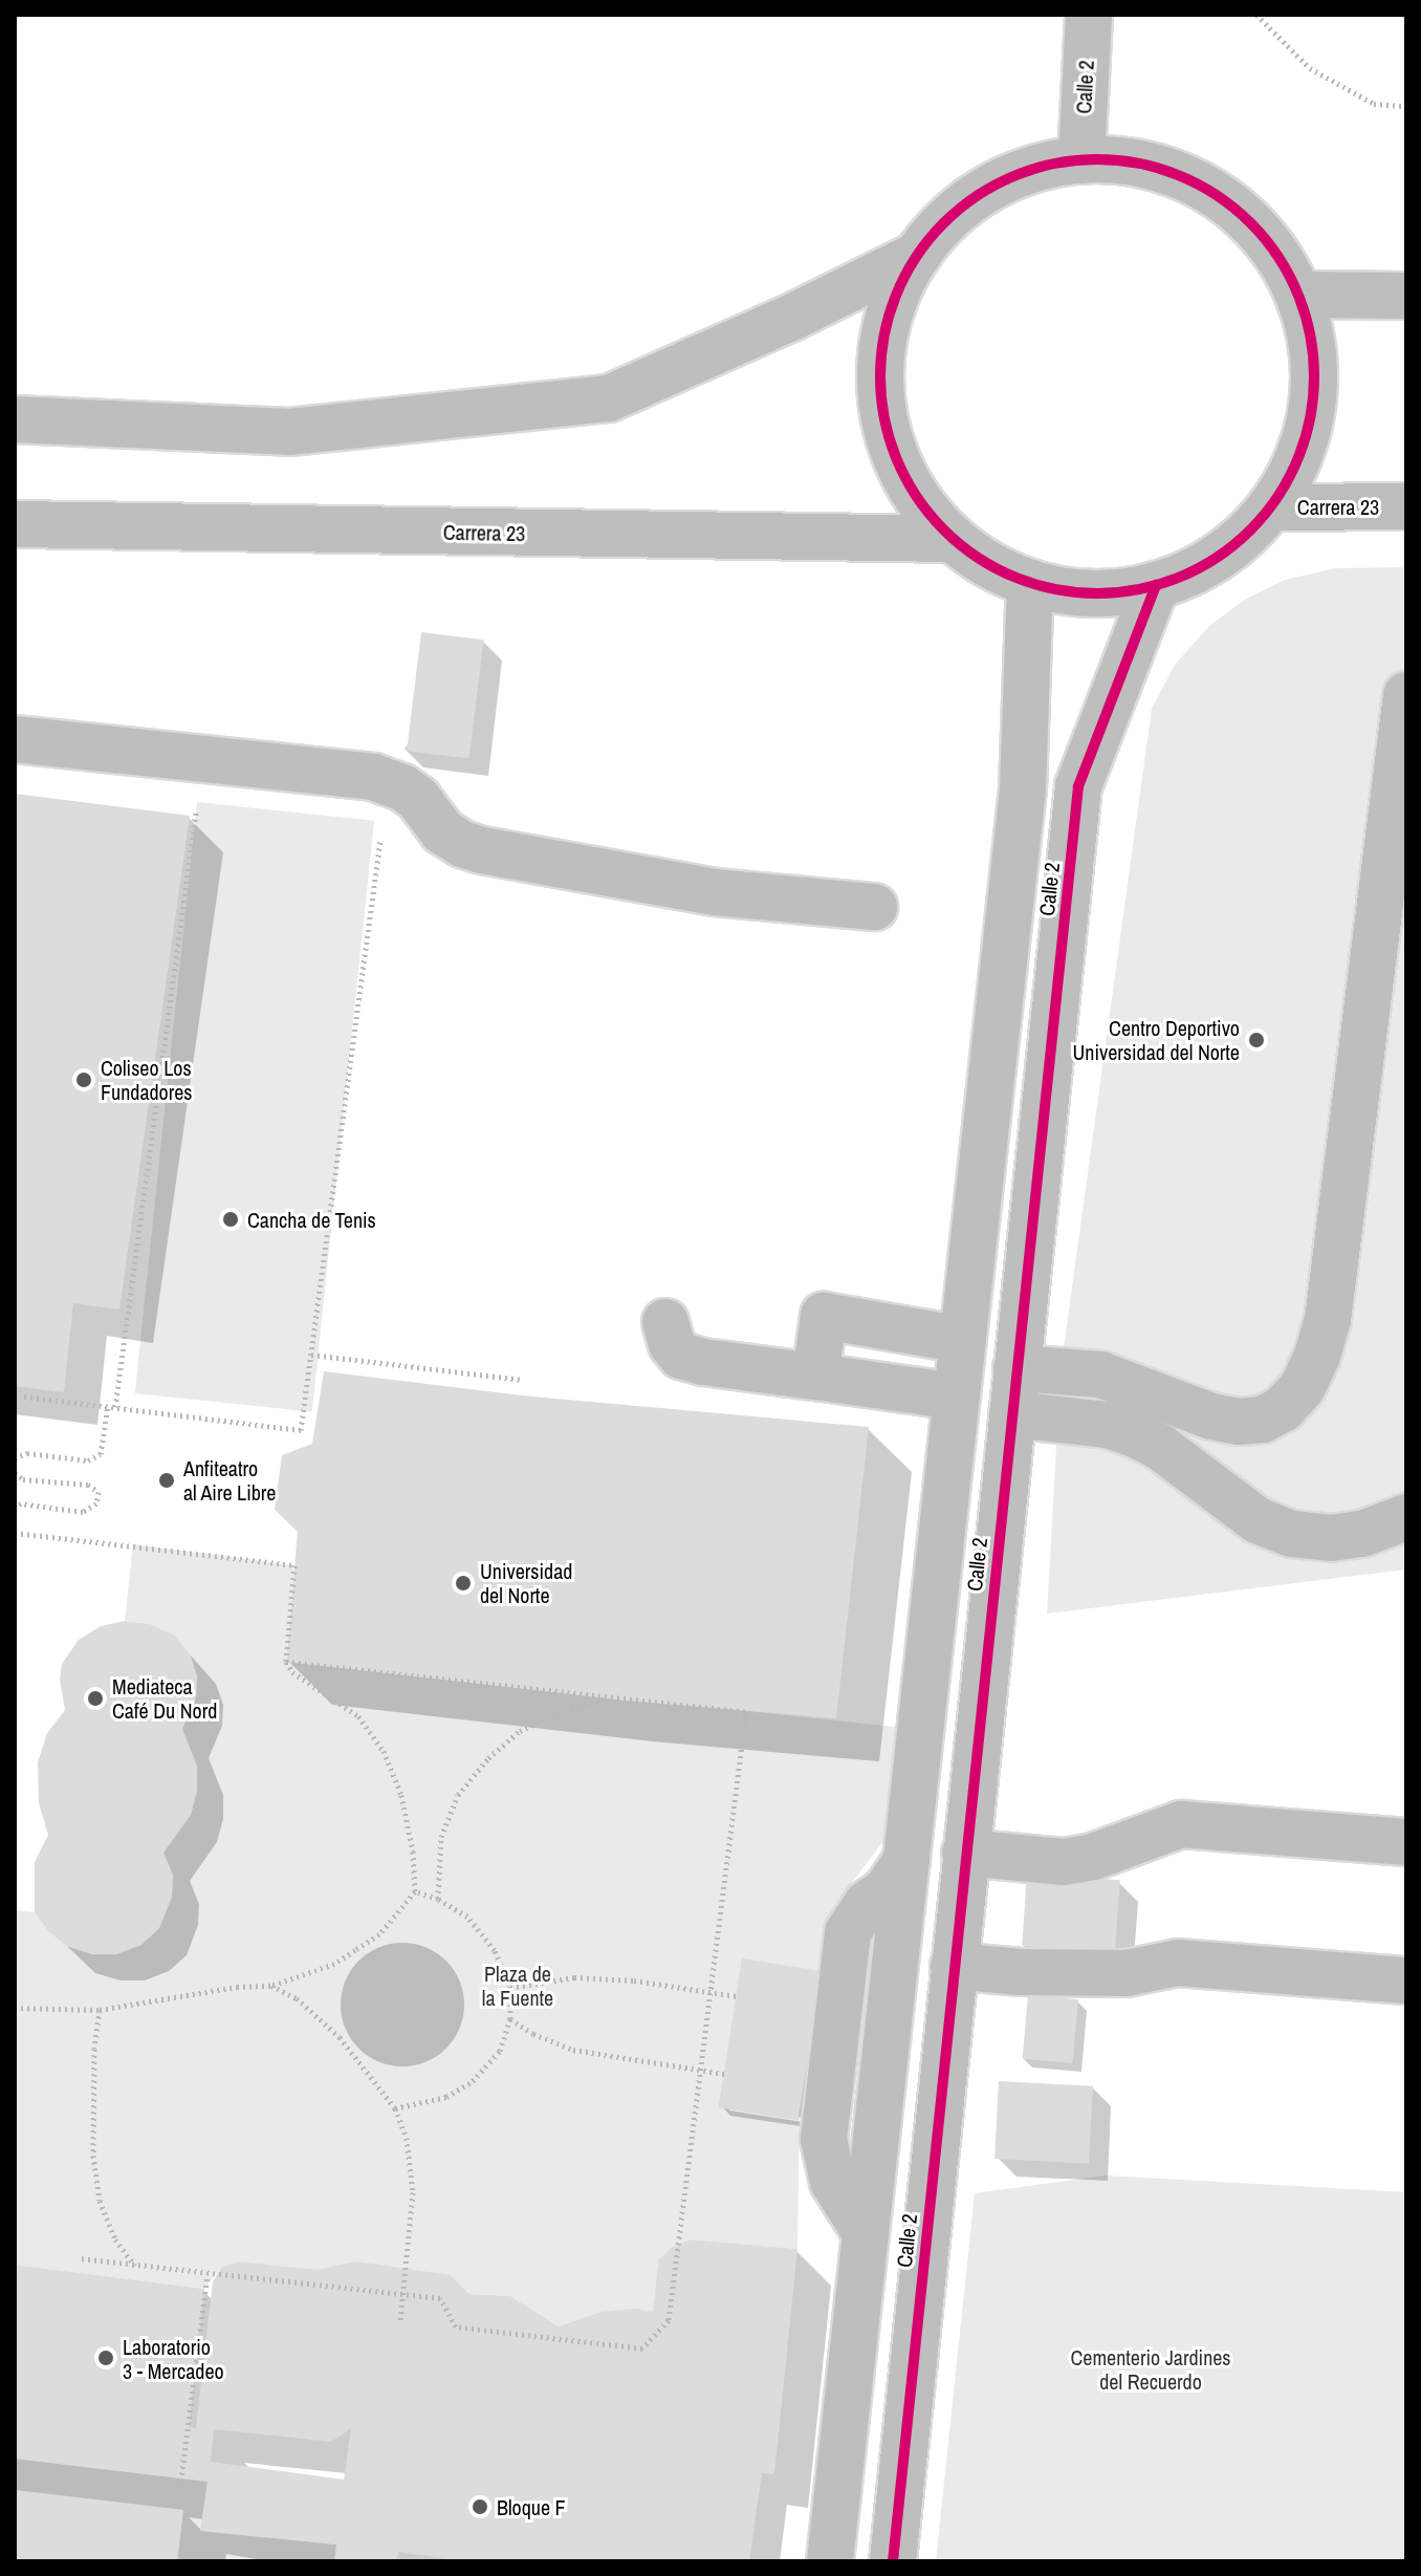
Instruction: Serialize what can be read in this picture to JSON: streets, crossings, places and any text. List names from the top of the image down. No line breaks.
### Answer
{"streets":{"main road":["Carrera 23"],"street":["Calle 2"]},"parks":["Plaza de la Fuente","Cementerio Jardines del Recuerdo"],"places":["Centro Deportivo Universidad del Norte","Coliseo Los Fundadores","Cancha de Tenis","Anfiteatro al Aire Libre","Universidad del Norte","Mediateca Café Du Nord","Laboratorio 3 - Mercadeo","Bloque F"]}
